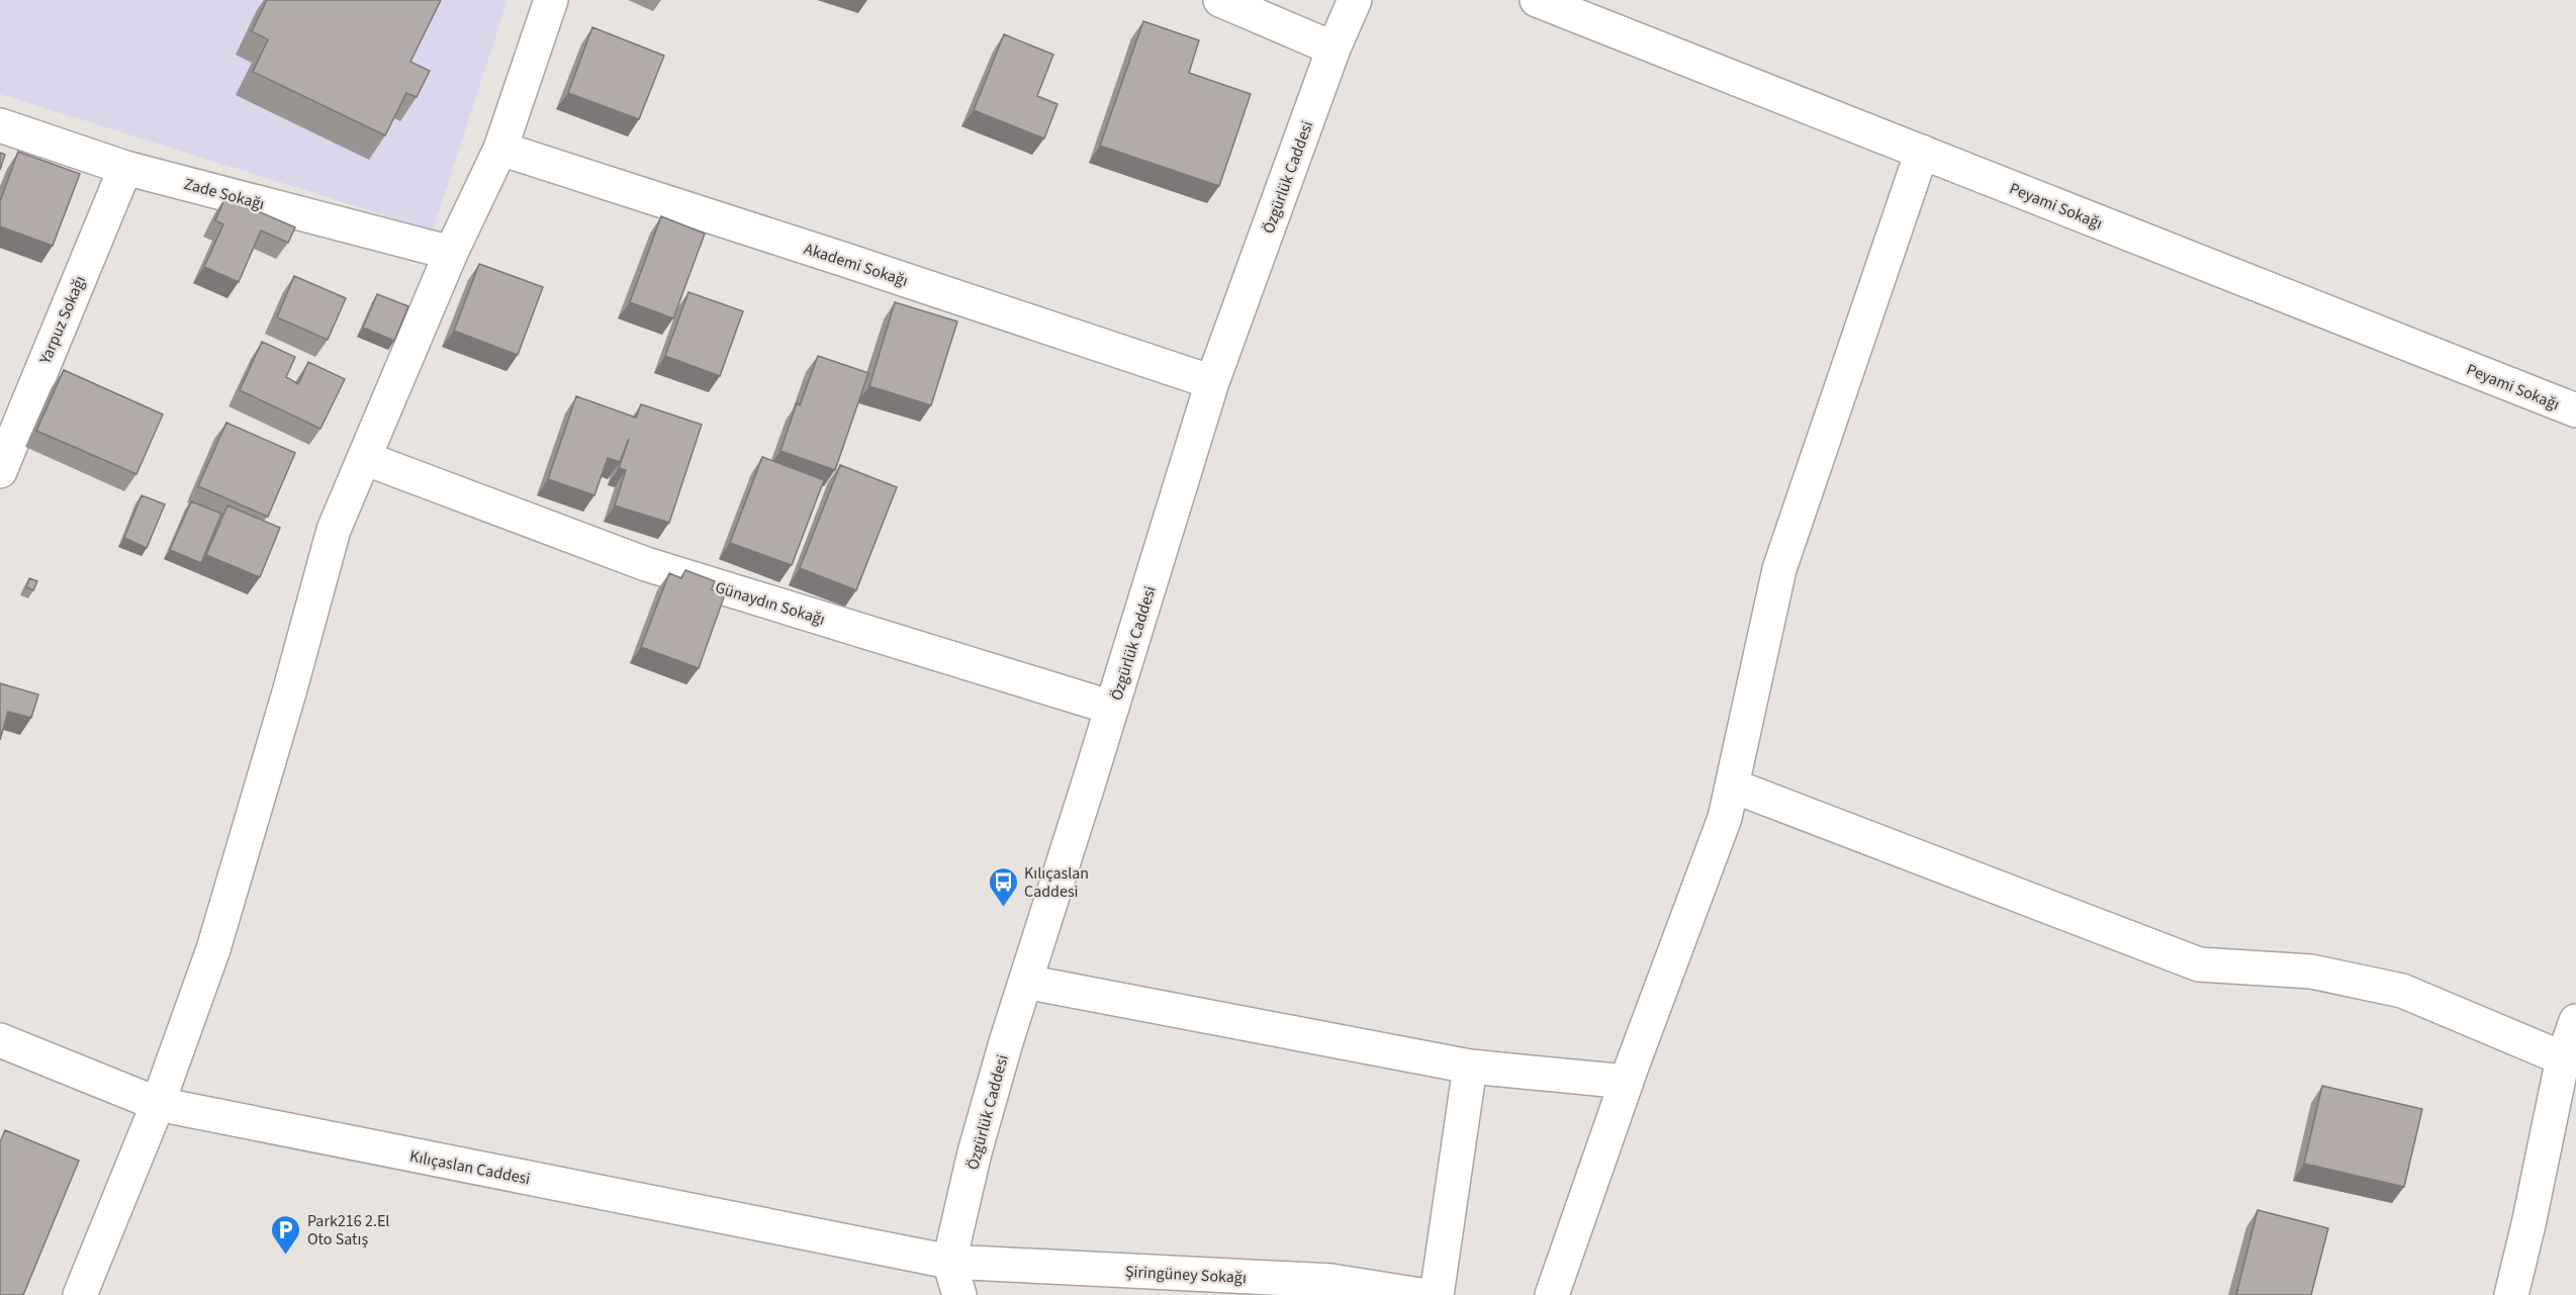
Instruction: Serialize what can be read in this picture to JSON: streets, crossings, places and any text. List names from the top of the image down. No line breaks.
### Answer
{"streets":{"street":["Özgürlük Caddesi","Zade Sokağı","Peyami Sokağı","Akademi Sokağı","Yarpuz Sokağı","Günaydın Sokağı","Kılıçaslan Caddesi","Şiringüney Sokağı"]},"crossings":[["Özgürlük Caddesi","Akademi Sokağı"],["Özgürlük Caddesi","Günaydın Sokağı"],["Özgürlük Caddesi","Kılıçaslan Caddesi"],["Özgürlük Caddesi","Şiringüney Sokağı"],["Zade Sokağı","Yarpuz Sokağı"],["Kılıçaslan Caddesi","Şiringüney Sokağı"]],"places":{"bus stop":["Kılıçaslan Caddesi"],"parking":["Park216 2.El Oto Satış"]}}
